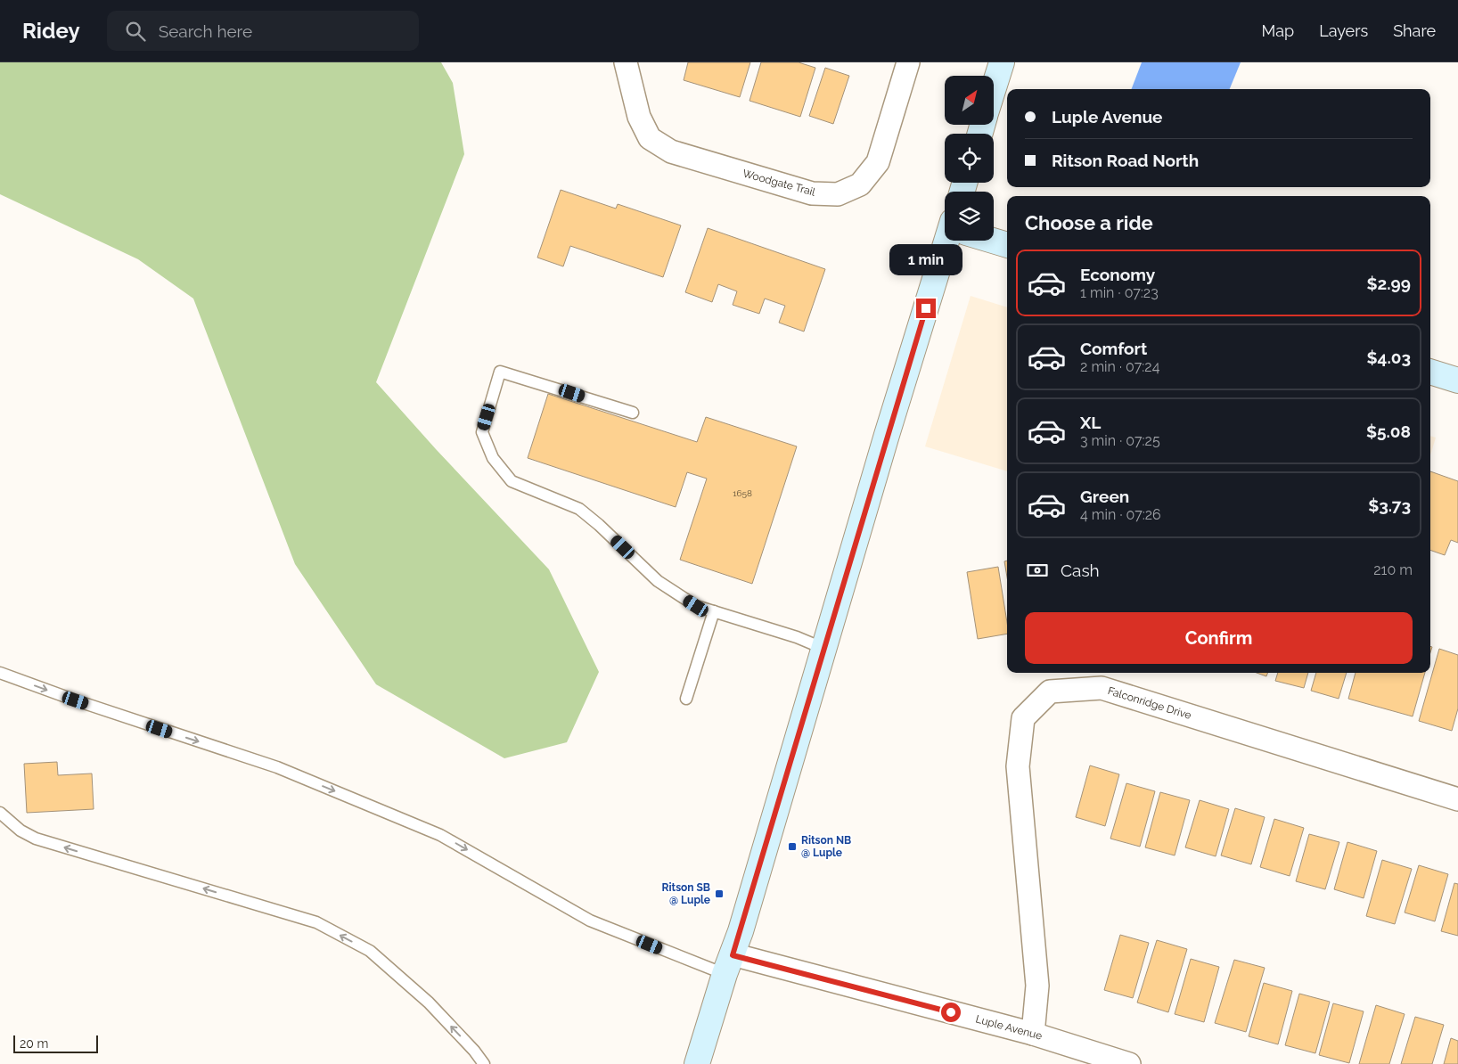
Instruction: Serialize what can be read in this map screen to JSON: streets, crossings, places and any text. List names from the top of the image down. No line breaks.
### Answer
{"streets":{"street":["Woodgate Trail","Falconridge Drive","Luple Avenue"]},"crossings":[["Falconridge Drive","Luple Avenue"]],"places":{"transit":["Ritson NB @ Luple","Ritson SB @ Luple"]},"house_numbers":["1658"],"scale_bar":"20 m","north":"top right","page":{"header":"Ridey","search":"Search here","nav":["Map","Layers","Share"],"banner":["Luple Avenue","Ritson Road North"],"heading":"Choose a ride","bubble":"1 min","list":[{"name":"Economy","note":"1 min · 07:23","value":"$2.99"},{"name":"Comfort","note":"2 min · 07:24","value":"$4.03"},{"name":"XL","note":"3 min · 07:25","value":"$5.08"},{"name":"Green","note":"4 min · 07:26","value":"$3.73"}],"pay":["Cash","210 m"],"buttons":"Confirm","scale":"20 m"}}
